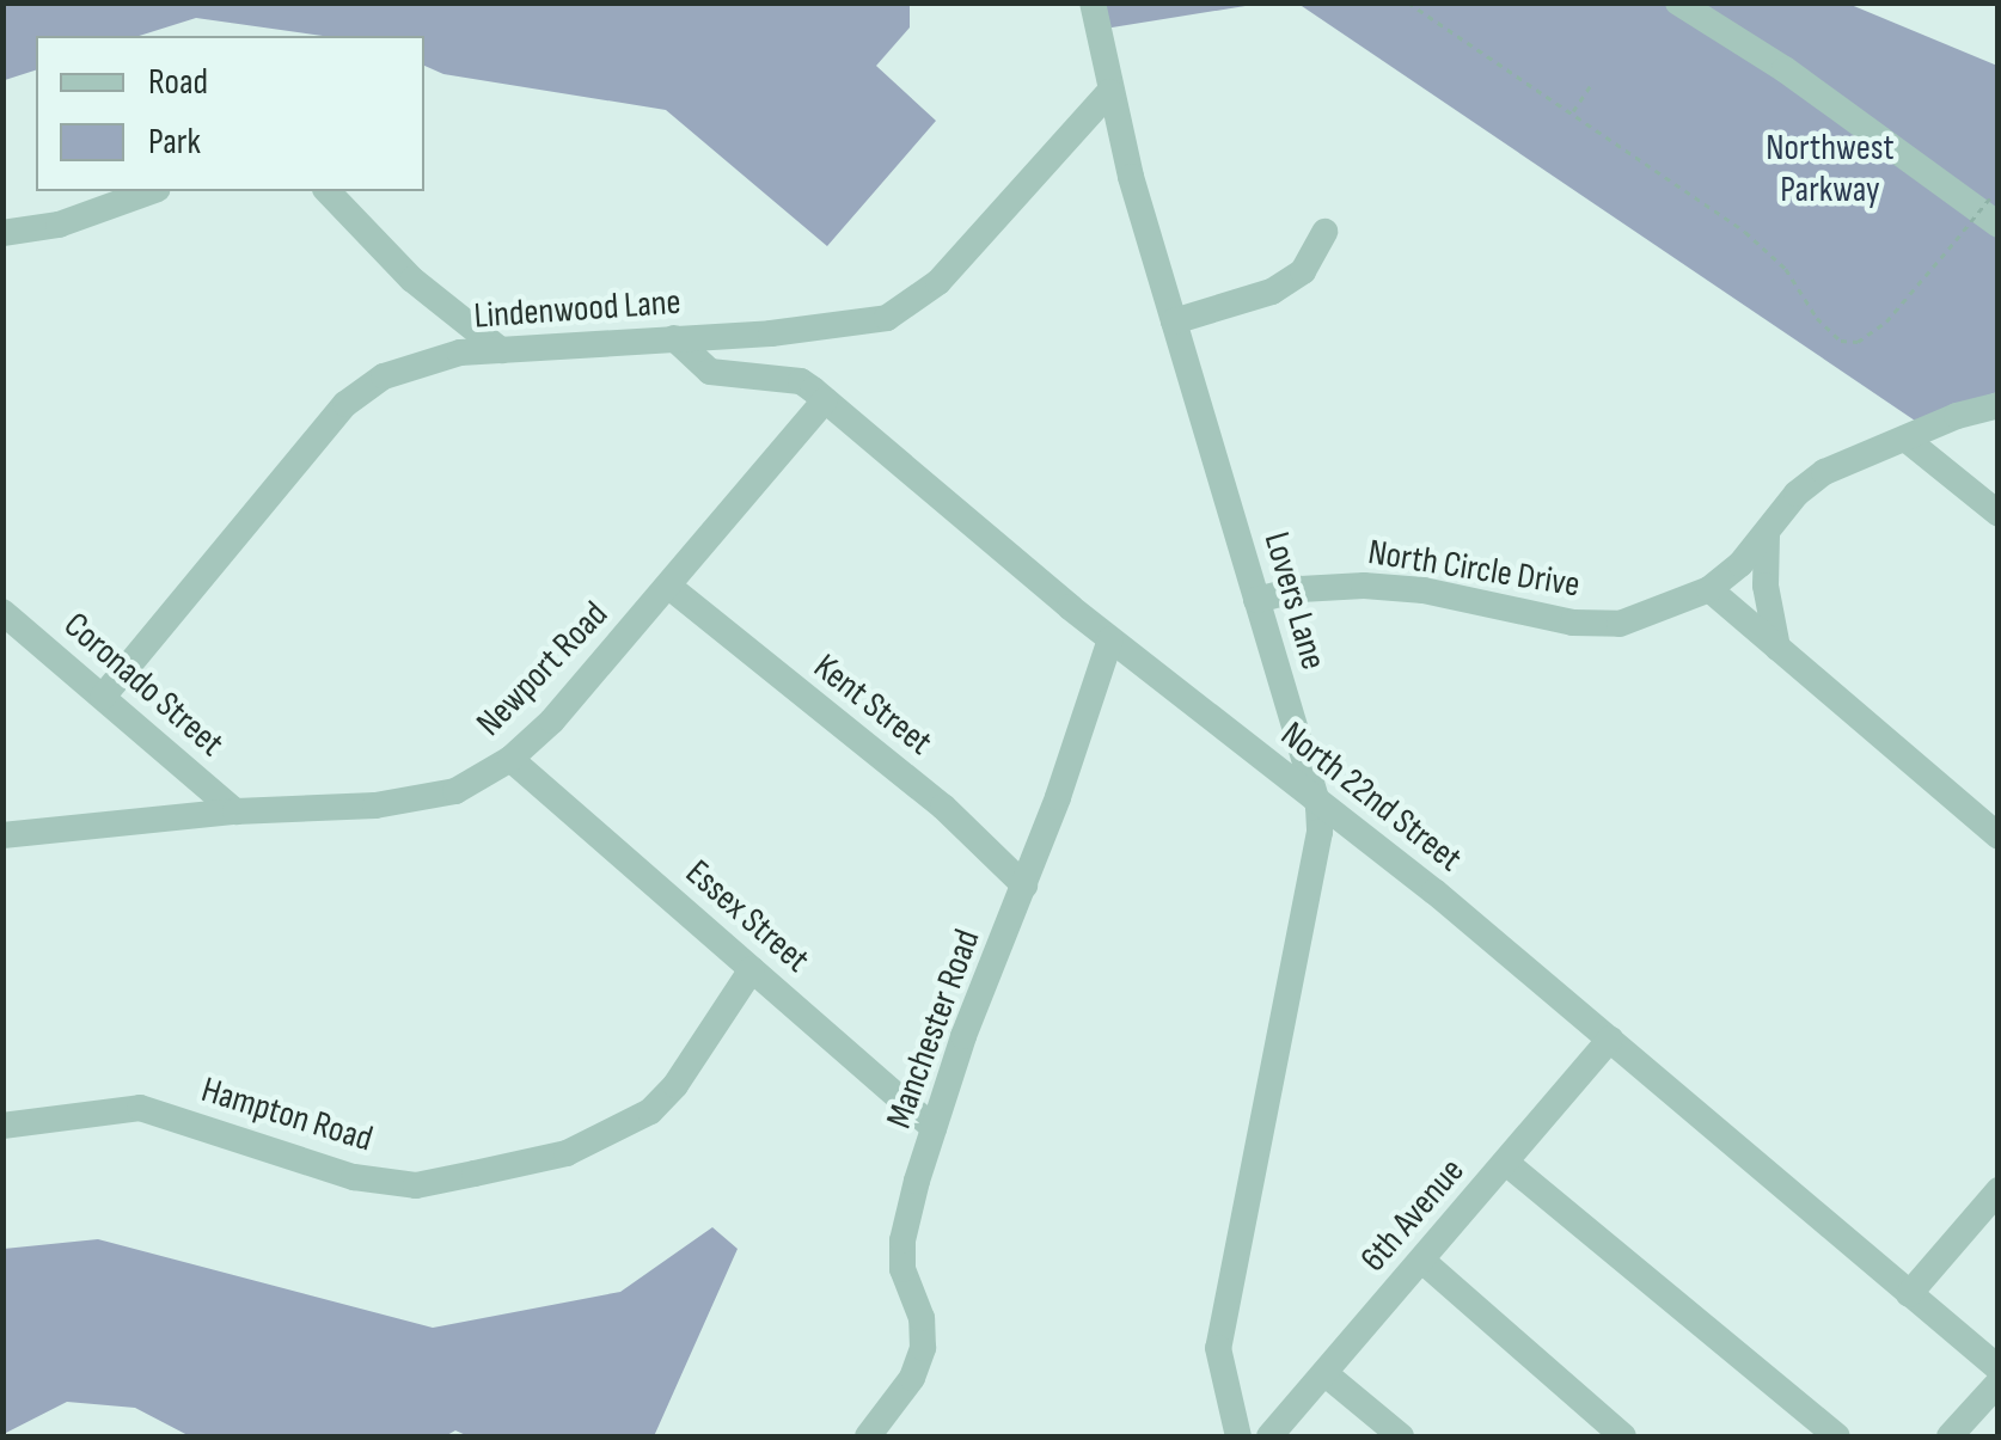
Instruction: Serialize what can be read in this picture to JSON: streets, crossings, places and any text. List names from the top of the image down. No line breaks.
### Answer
{"streets":{"street":["Lindenwood Lane","North Circle Drive","Lovers Lane","Newport Road","Coronado Street","Kent Street","North 22nd Street","Essex Street","Manchester Road","Hampton Road","6th Avenue"]},"crossings":[["Lindenwood Lane","Lovers Lane"],["Lindenwood Lane","Coronado Street"],["Lindenwood Lane","North 22nd Street"],["North Circle Drive","Lovers Lane"],["Lovers Lane","North 22nd Street"],["Newport Road","Coronado Street"],["Newport Road","Kent Street"],["Newport Road","North 22nd Street"],["Newport Road","Essex Street"],["Kent Street","Manchester Road"],["North 22nd Street","Manchester Road"],["North 22nd Street","6th Avenue"],["Essex Street","Manchester Road"],["Essex Street","Hampton Road"]],"parks":["Northwest Parkway"],"legend":["Road","Park"]}
